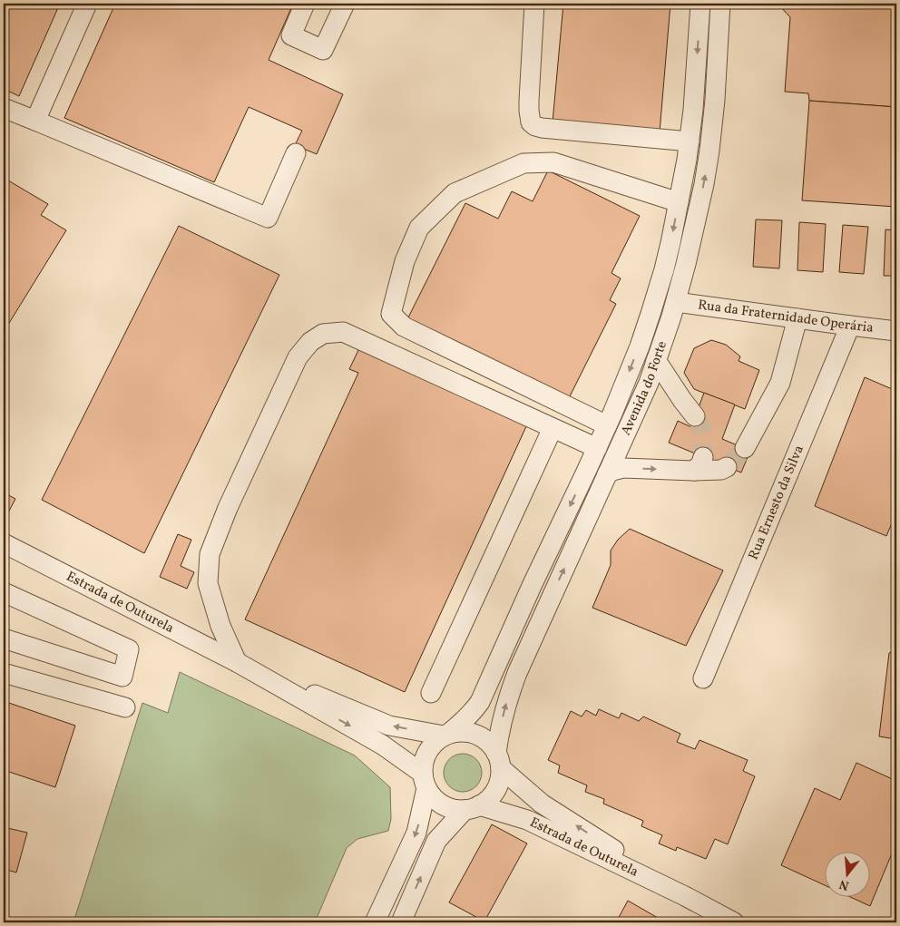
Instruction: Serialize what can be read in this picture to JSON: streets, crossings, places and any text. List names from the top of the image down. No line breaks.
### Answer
{"streets":{"street":["Rua da Fraternidade Operária","Avenida do Forte","Rua Ernesto da Silva","Estrada de Outurela"]},"crossings":[["Rua da Fraternidade Operária","Avenida do Forte"],["Rua da Fraternidade Operária","Rua Ernesto da Silva"],["Avenida do Forte","Estrada de Outurela"]],"north":"bottom"}
